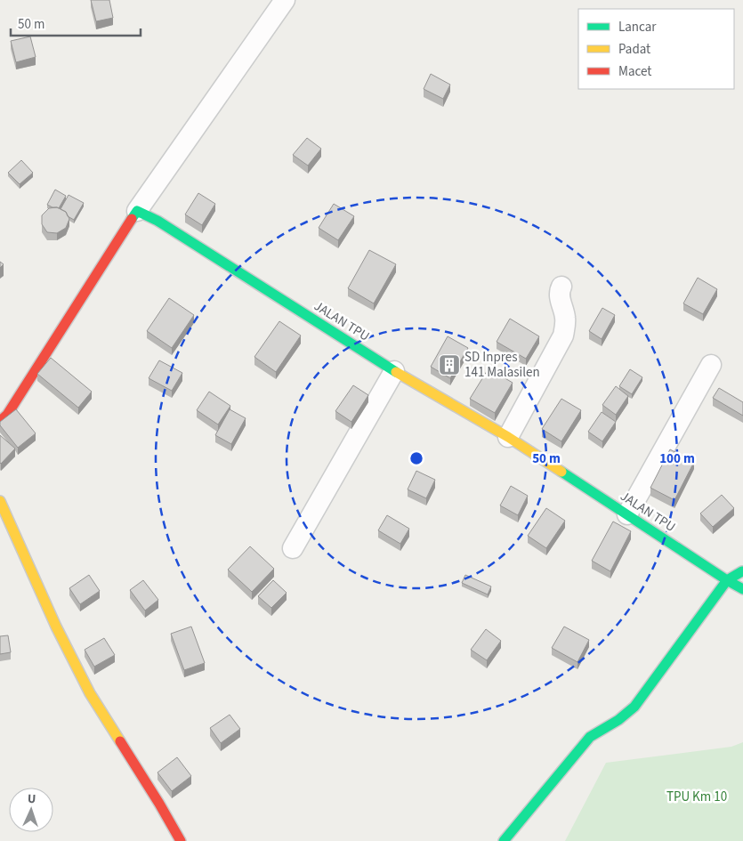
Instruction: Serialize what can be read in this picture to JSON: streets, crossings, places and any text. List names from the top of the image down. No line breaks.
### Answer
{"streets":{"street":["JALAN TPU"]},"parks":["TPU Km 10"],"places":{"building":["SD Inpres 141 Malasilen"]},"legend":["Lancar","Padat","Macet"],"scale_bar":"50 m","north":"top","rings":["50 m","100 m"]}
